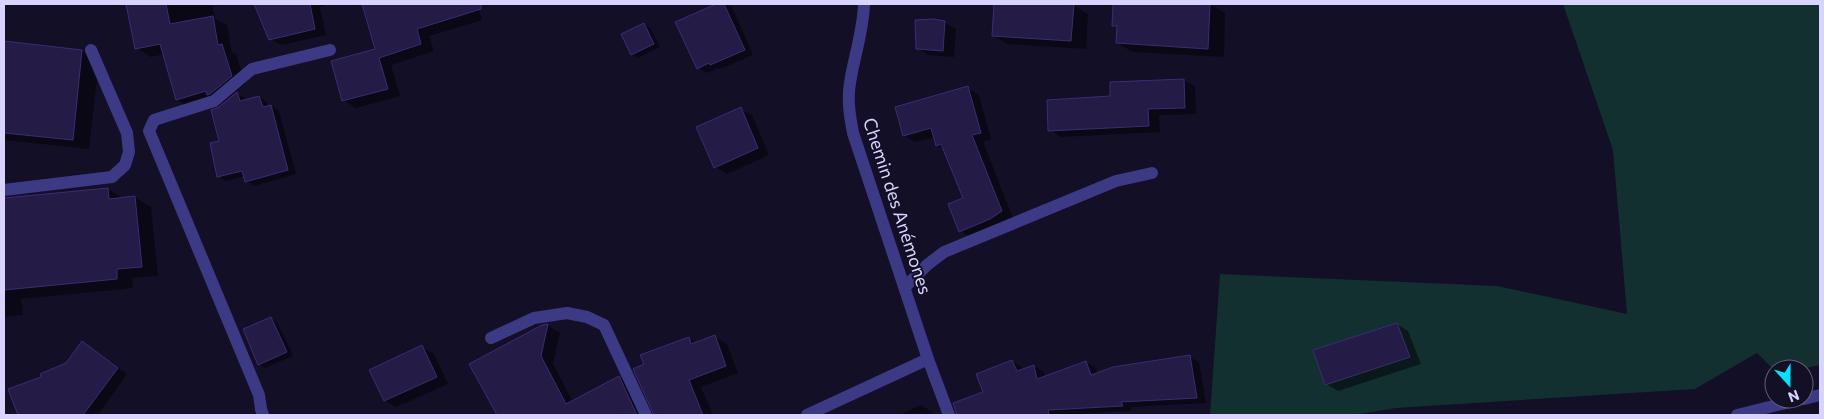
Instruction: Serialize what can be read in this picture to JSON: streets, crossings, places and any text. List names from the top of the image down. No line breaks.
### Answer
{"streets":{"street":["Chemin des Anémones"]},"north":"bottom"}
